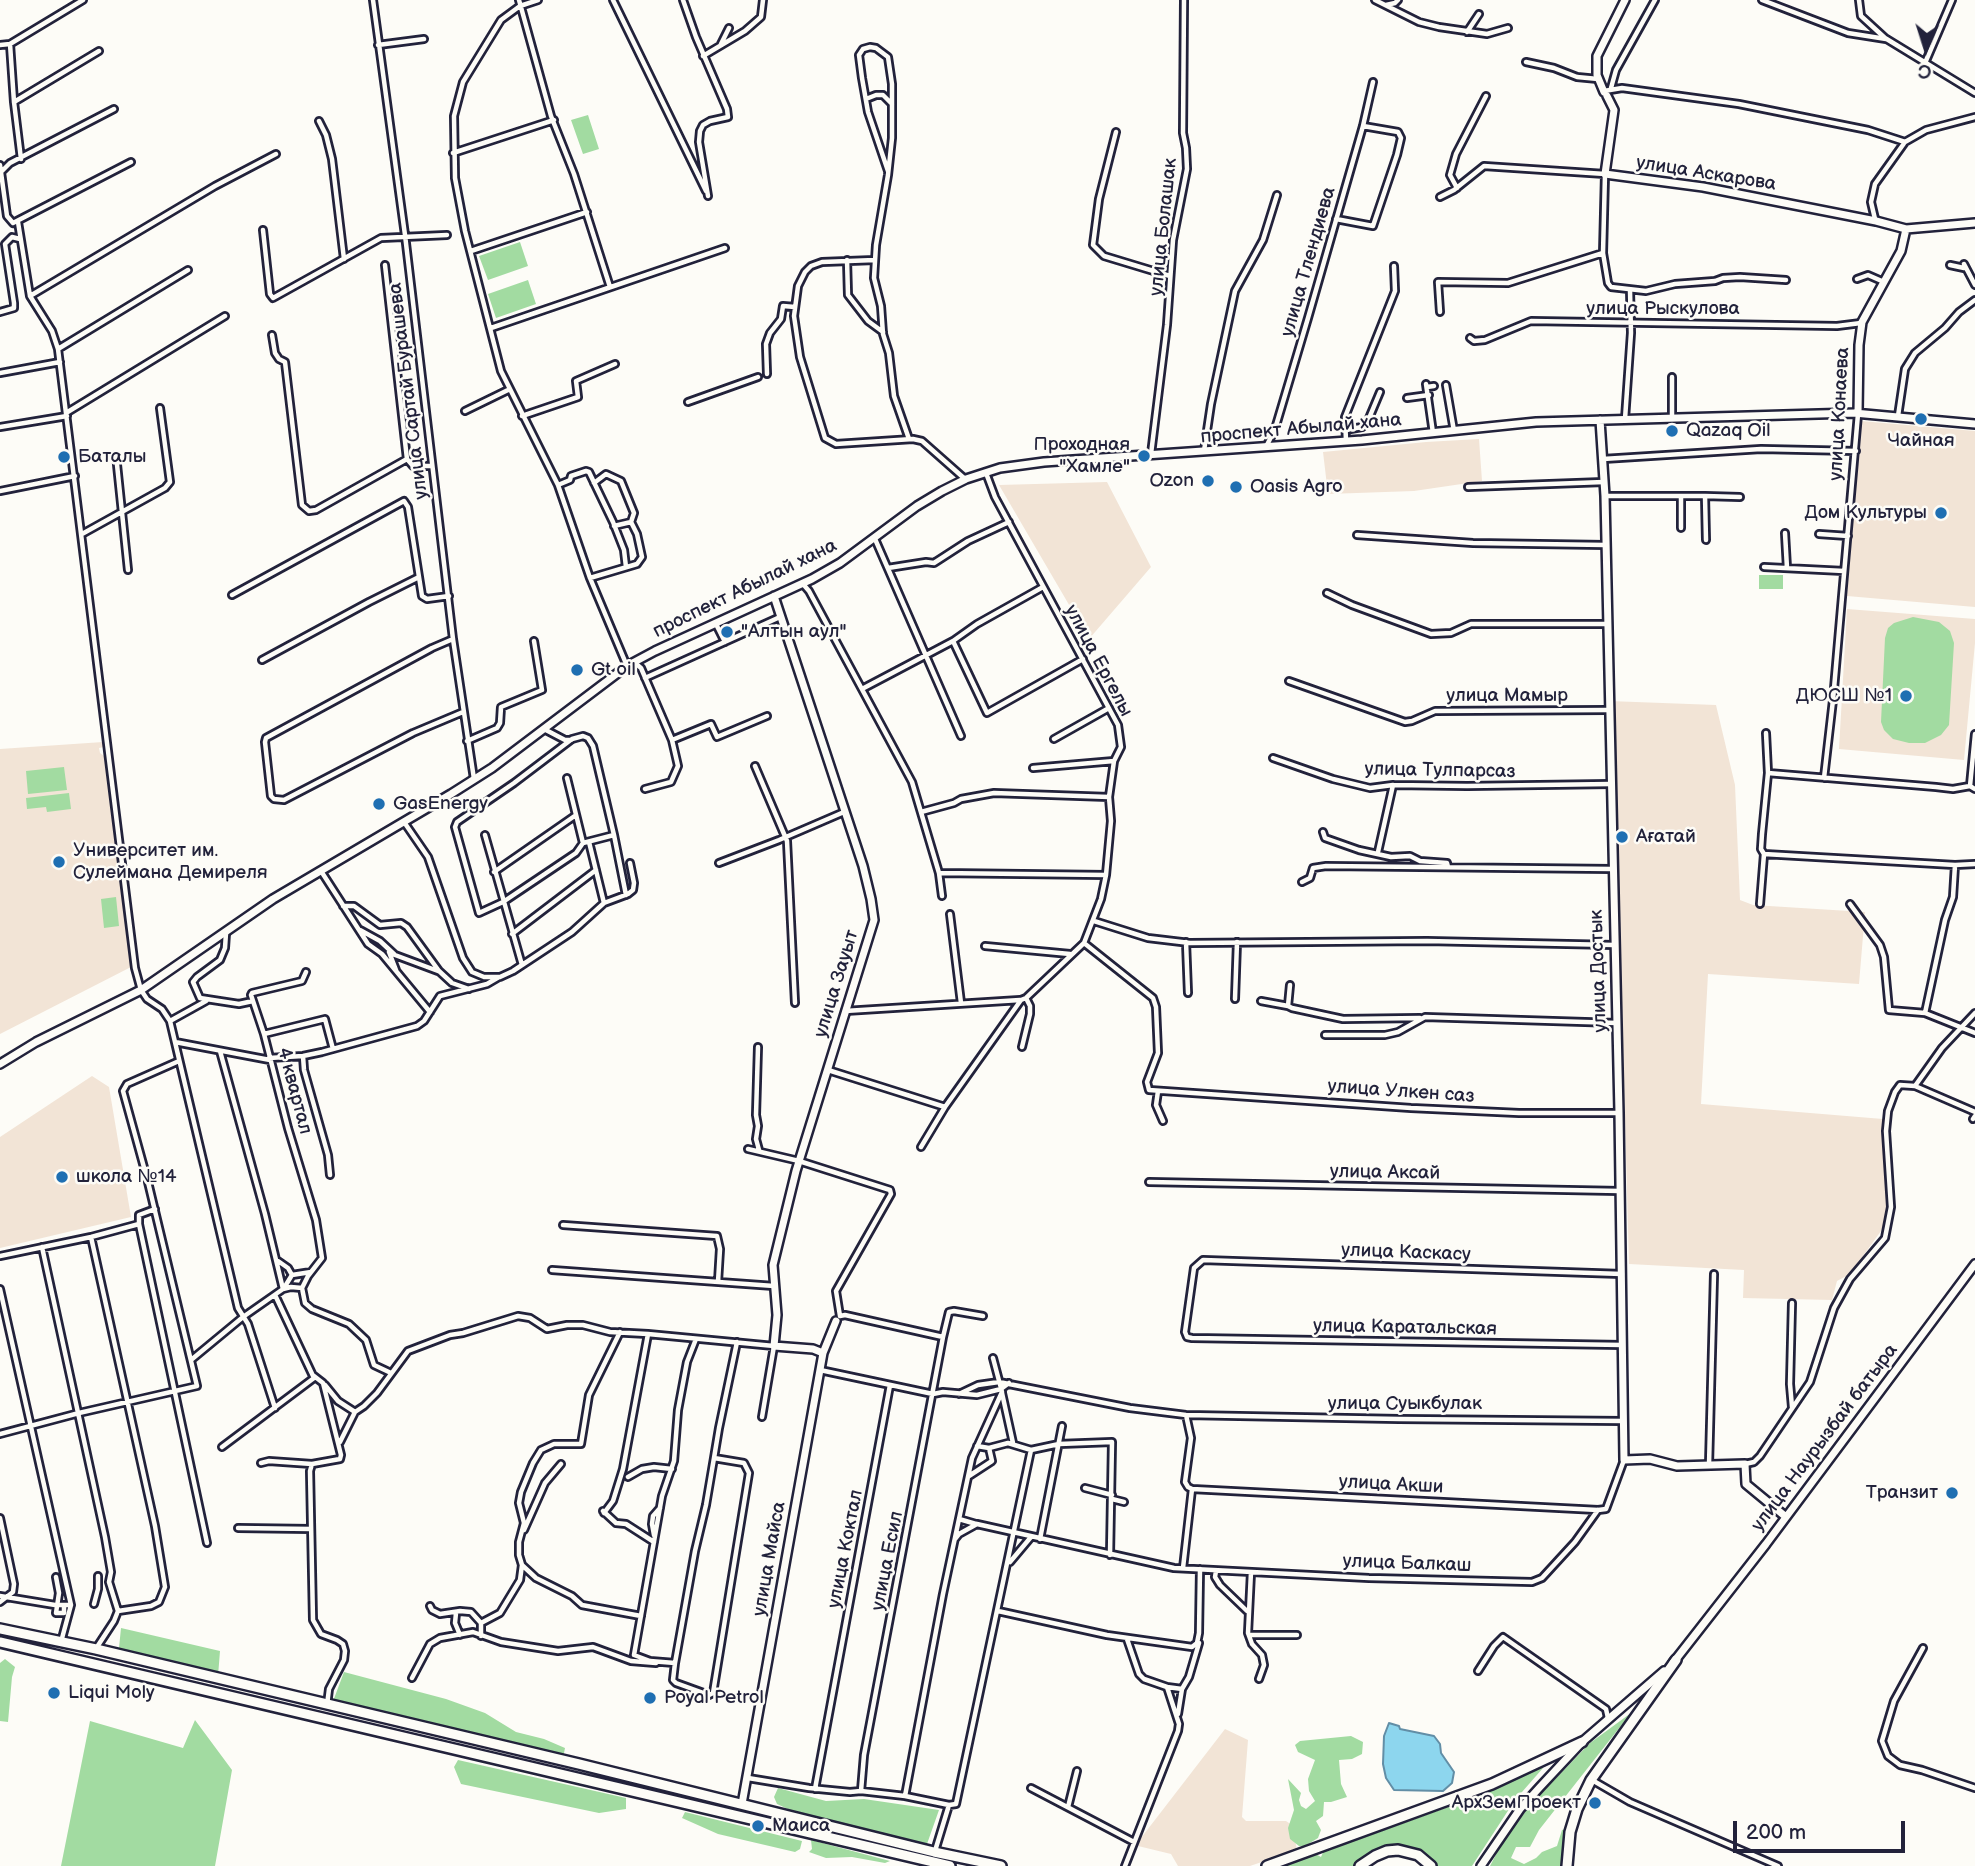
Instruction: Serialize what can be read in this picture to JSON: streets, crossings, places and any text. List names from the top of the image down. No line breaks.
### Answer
{"streets":{"street":["улица Аскарова","улица Болашак","улица Тлендиева","улица Рыскулова","улица Сартай Бурашева","улица Конаева","проспект Абылай хана","улица Ергелы","улица Мамыр","улица Тулпарсаз","улица Достык","улица Зауыт","4 квартал","улица Улкен саз","улица Аксай","улица Каскасу","улица Каратальская","улица Суыкбулак","улица Наурызбай батыра","улица Акши","улица Коктал","улица Майса","улица Есил","улица Балкаш"]},"crossings":[["улица Аскарова","улица Конаева"],["улица Болашак","проспект Абылай хана"],["улица Тлендиева","проспект Абылай хана"],["улица Рыскулова","улица Конаева"],["улица Сартай Бурашева","проспект Абылай хана"],["улица Конаева","проспект Абылай хана"],["проспект Абылай хана","улица Ергелы"],["проспект Абылай хана","улица Достык"],["проспект Абылай хана","улица Зауыт"],["улица Мамыр","улица Достык"],["улица Тулпарсаз","улица Достык"],["улица Достык","улица Улкен саз"],["улица Достык","улица Аксай"],["улица Достык","улица Каскасу"],["улица Достык","улица Каратальская"],["улица Достык","улица Суыкбулак"],["улица Достык","улица Акши"],["улица Достык","улица Балкаш"],["улица Каскасу","улица Каратальская"],["улица Акши","улица Балкаш"]],"places":["Чайная","Qazaq Oil","Проходная \"Хамле\"","Баталы","Ozon","Oasis Agro","Дом Культуры","\"Алтын аул\"","Gt oil","ДЮСШ №1","GasEnergy","Ағатай","Университет им. Сулеймана Демиреля","школа №14","Транзит","Liqui Moly","Poyal Petrol","АрхЗемПроект","Маиса"],"scale_bar":"200 m","north":"bottom"}
